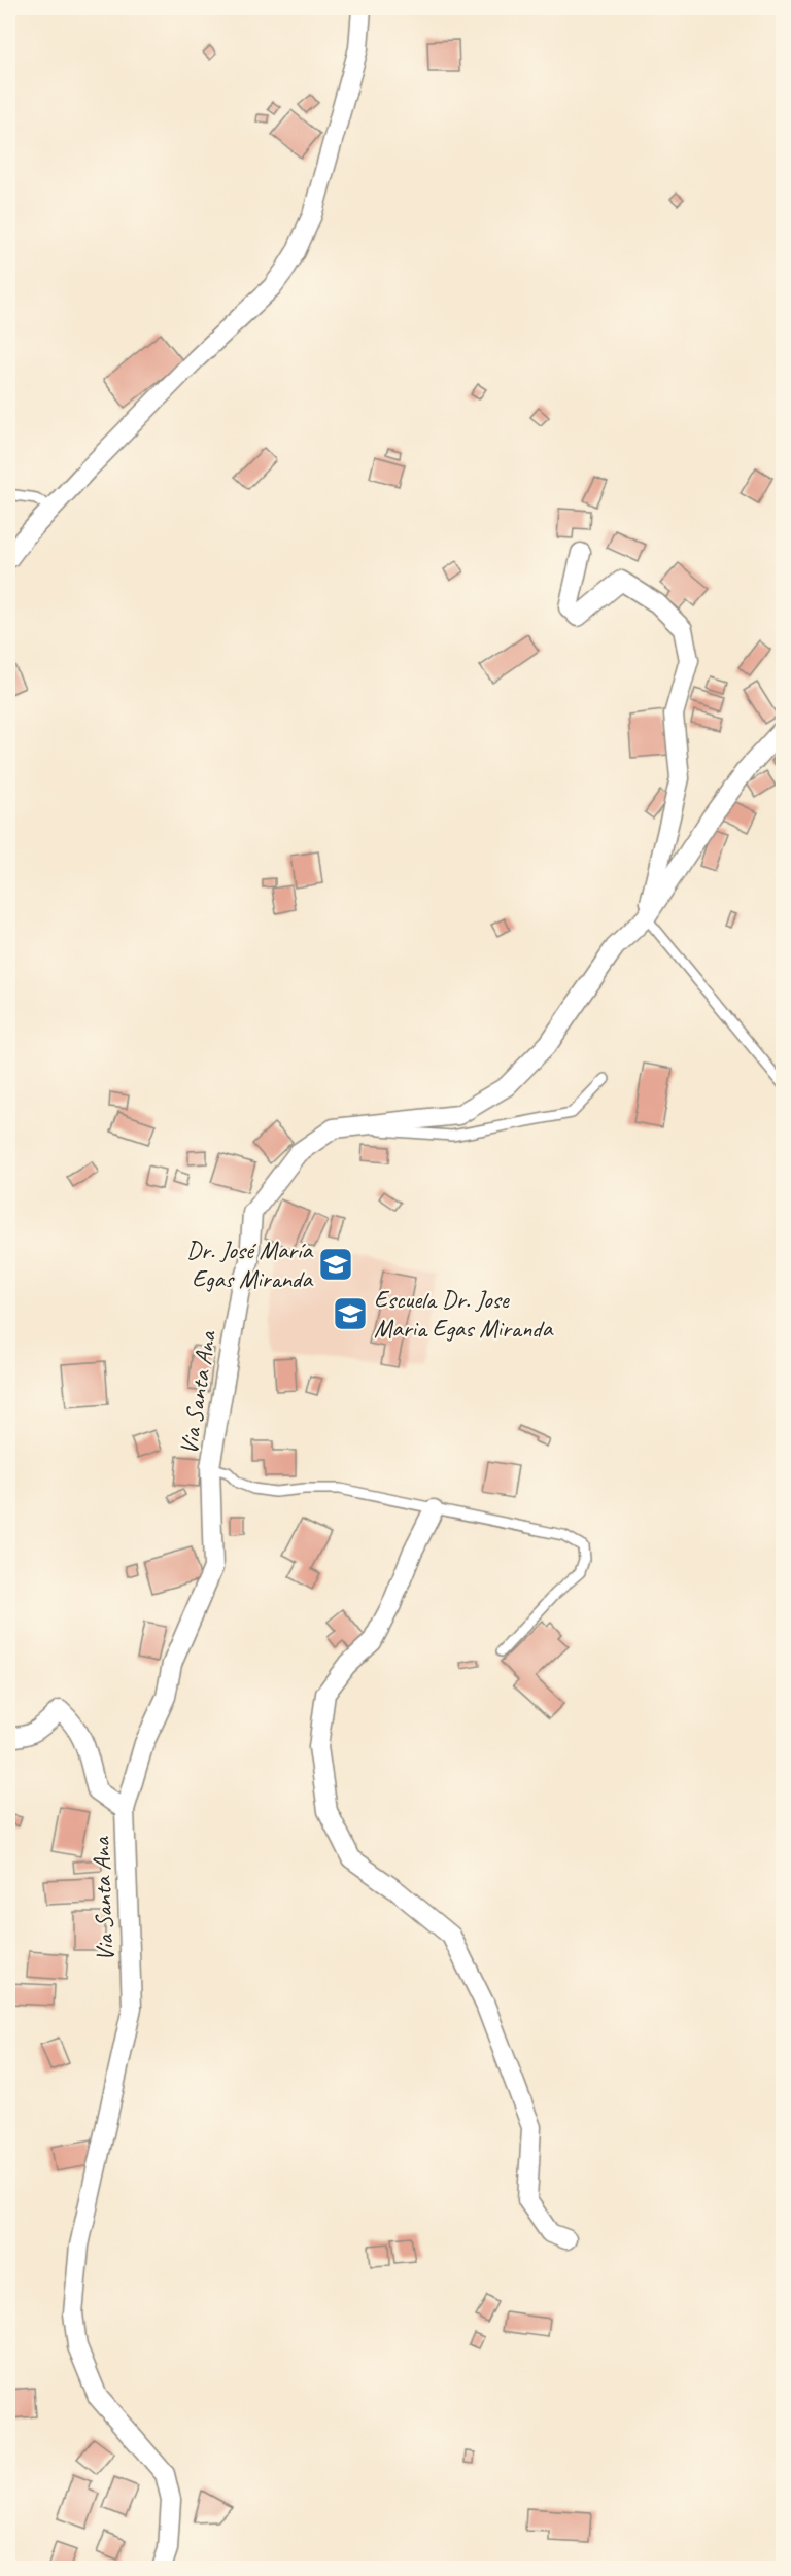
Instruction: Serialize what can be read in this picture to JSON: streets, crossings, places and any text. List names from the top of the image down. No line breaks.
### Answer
{"streets":{"street":["Via Santa Ana"]},"places":{"school or university":["Dr. José María Egas Miranda","Escuela Dr. Jose Maria Egas Miranda"]}}
